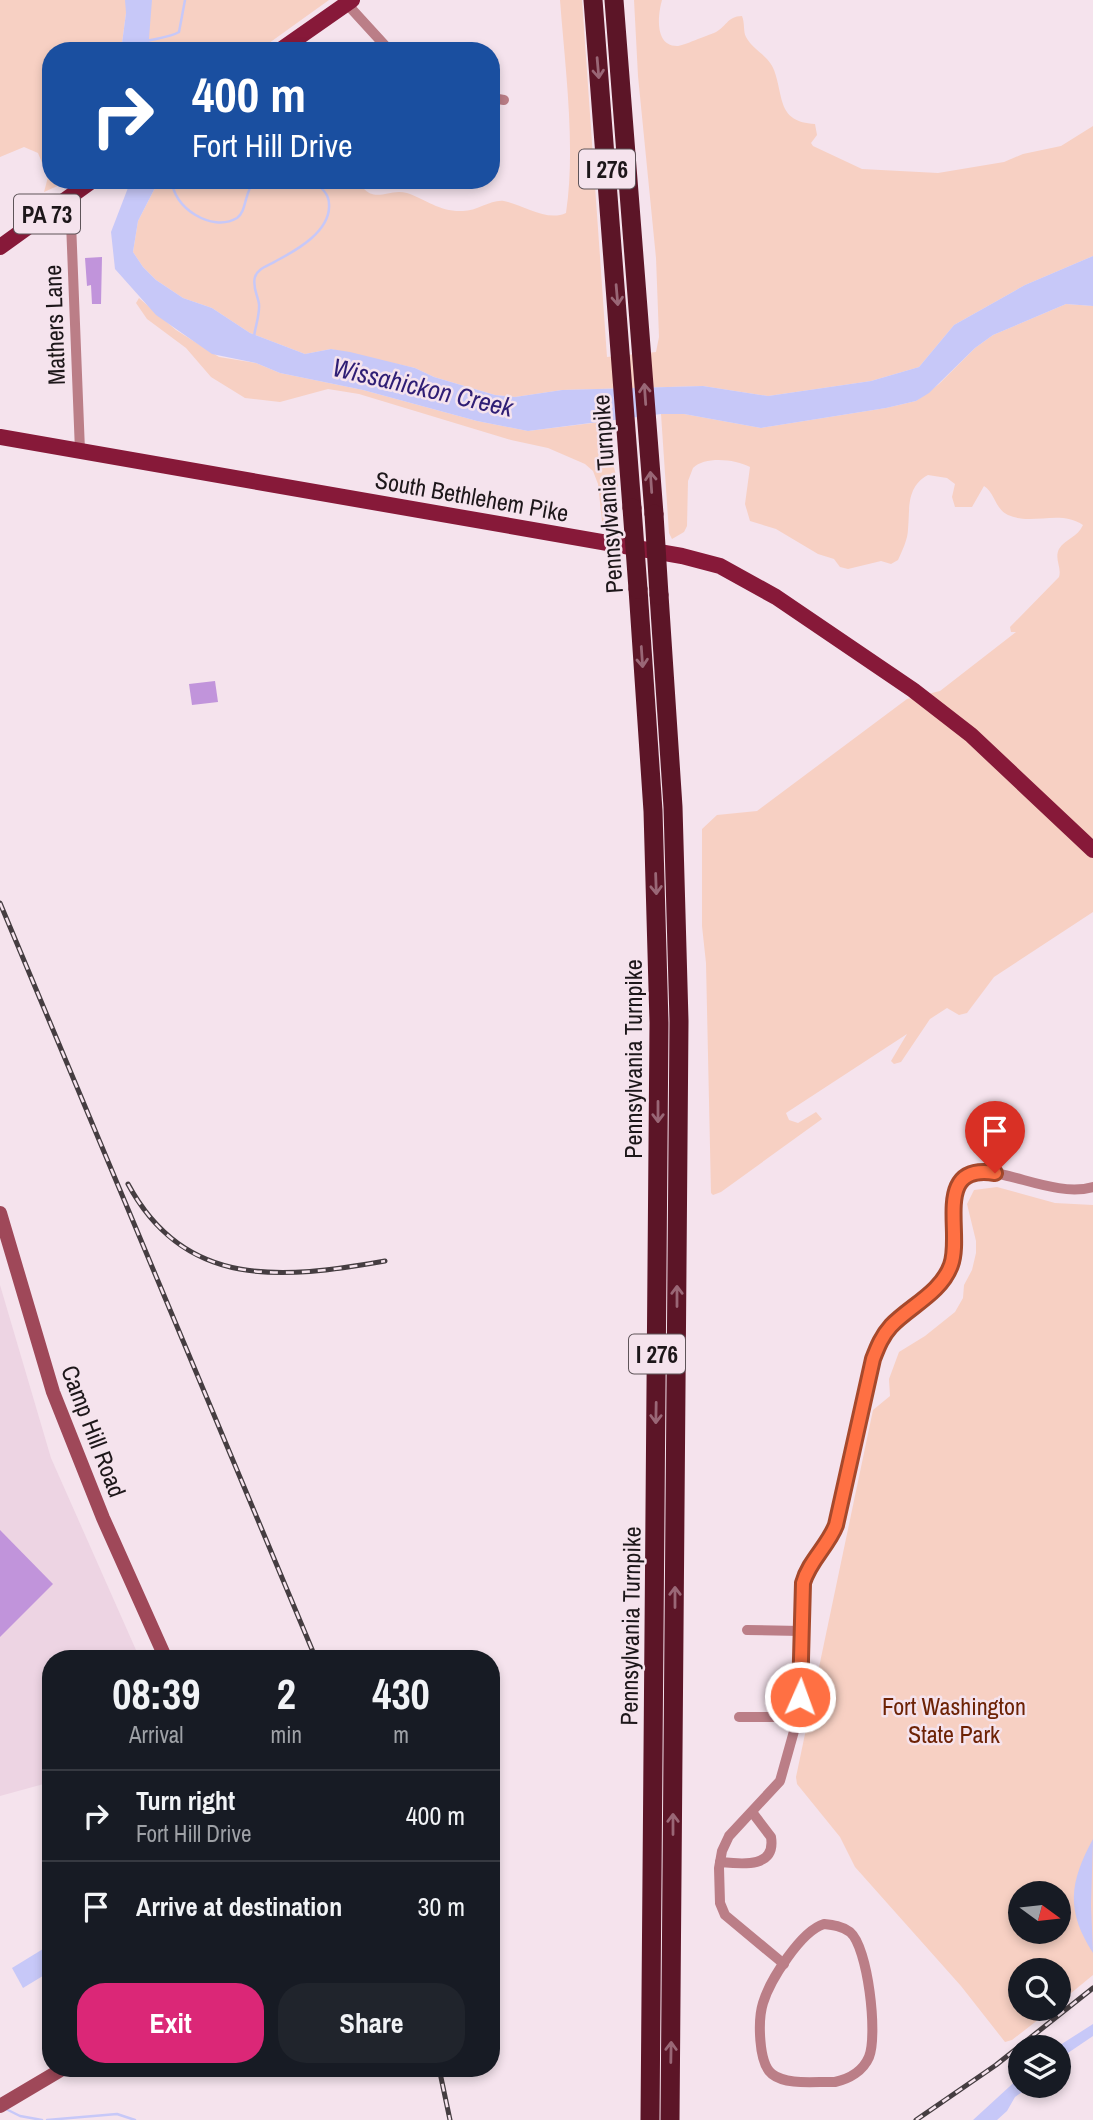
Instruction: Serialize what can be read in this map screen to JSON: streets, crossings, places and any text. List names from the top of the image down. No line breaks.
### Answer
{"streets":{"highway":["I 276","Pennsylvania Turnpike"],"main road":["PA 73","South Bethlehem Pike"],"street":["Mathers Lane","Camp Hill Road"]},"crossings":[["PA 73","Mathers Lane"],["Mathers Lane","South Bethlehem Pike"]],"water":["Wissahickon Creek"],"parks":["Fort Washington State Park"],"north":"right","page":{"turn":["400 m","Fort Hill Drive"],"eta":["08:39","Arrival","2","min","430","m"],"list":[{"name":"Turn right","note":"Fort Hill Drive","value":"400 m"},{"name":"Arrive at destination","value":"30 m"}],"buttons":["Exit","Share"]}}
